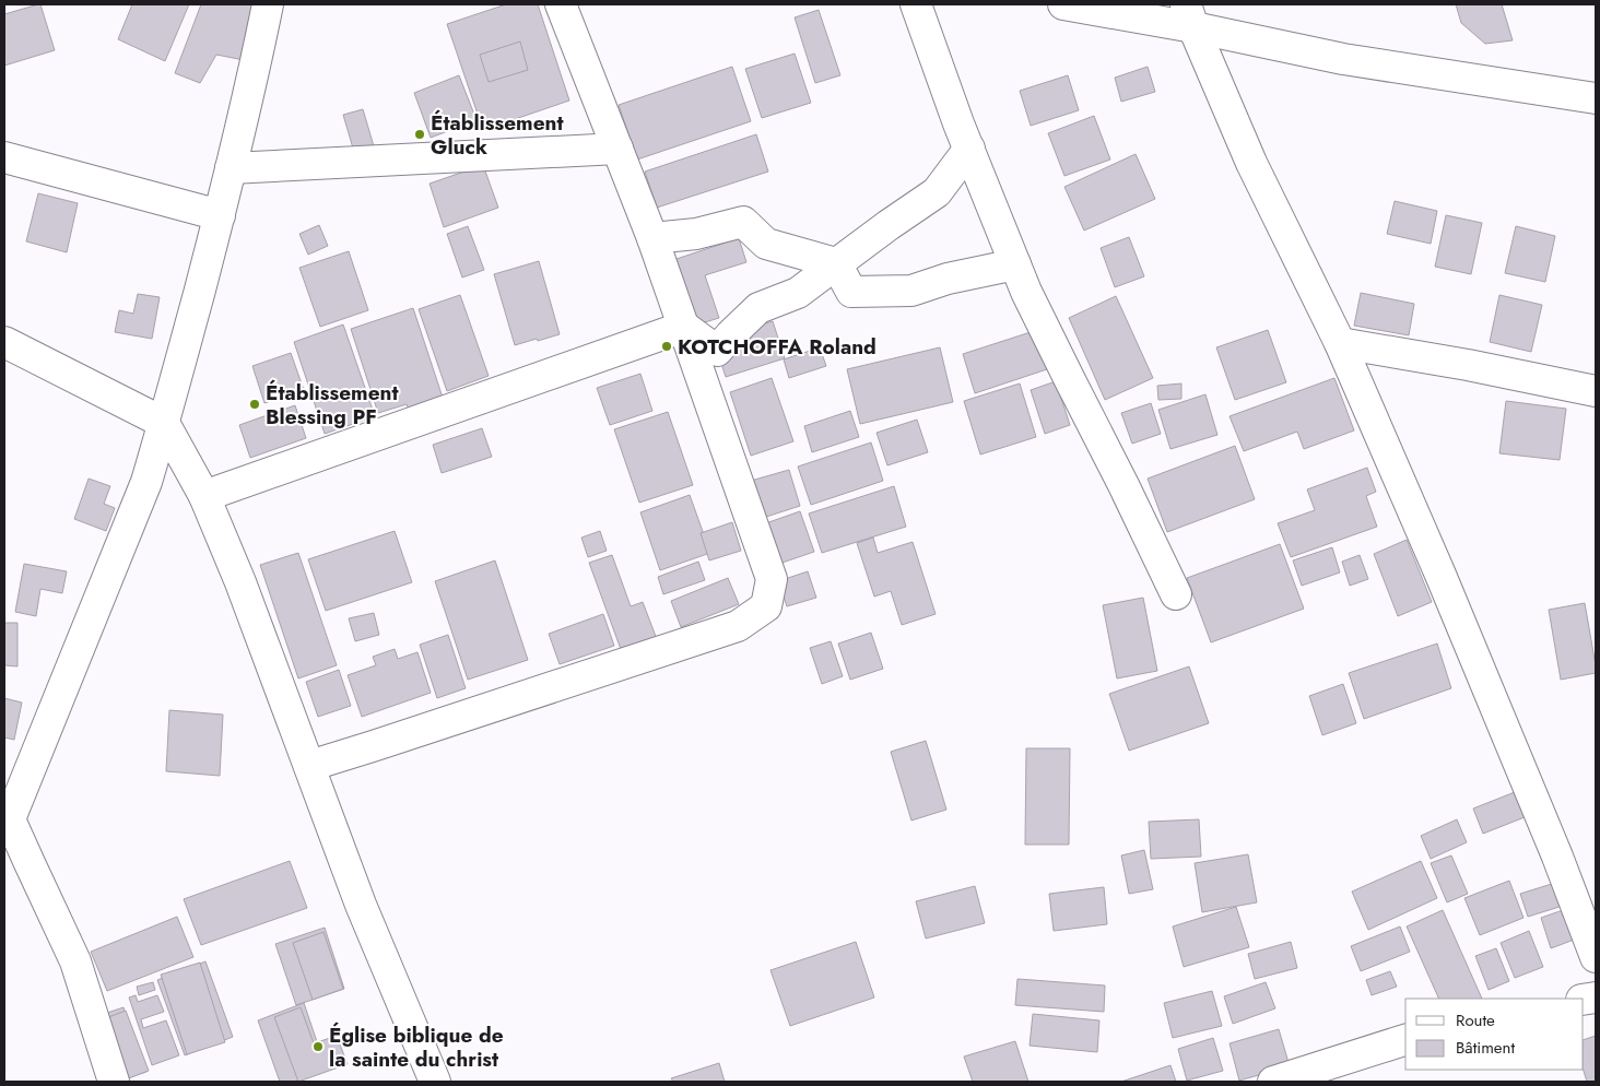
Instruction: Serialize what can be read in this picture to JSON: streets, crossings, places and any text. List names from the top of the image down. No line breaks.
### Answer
{"places":["Établissement Gluck","KOTCHOFFA Roland","Établissement Blessing PF","Église biblique de la sainte du christ"],"legend":["Route","Bâtiment"]}
